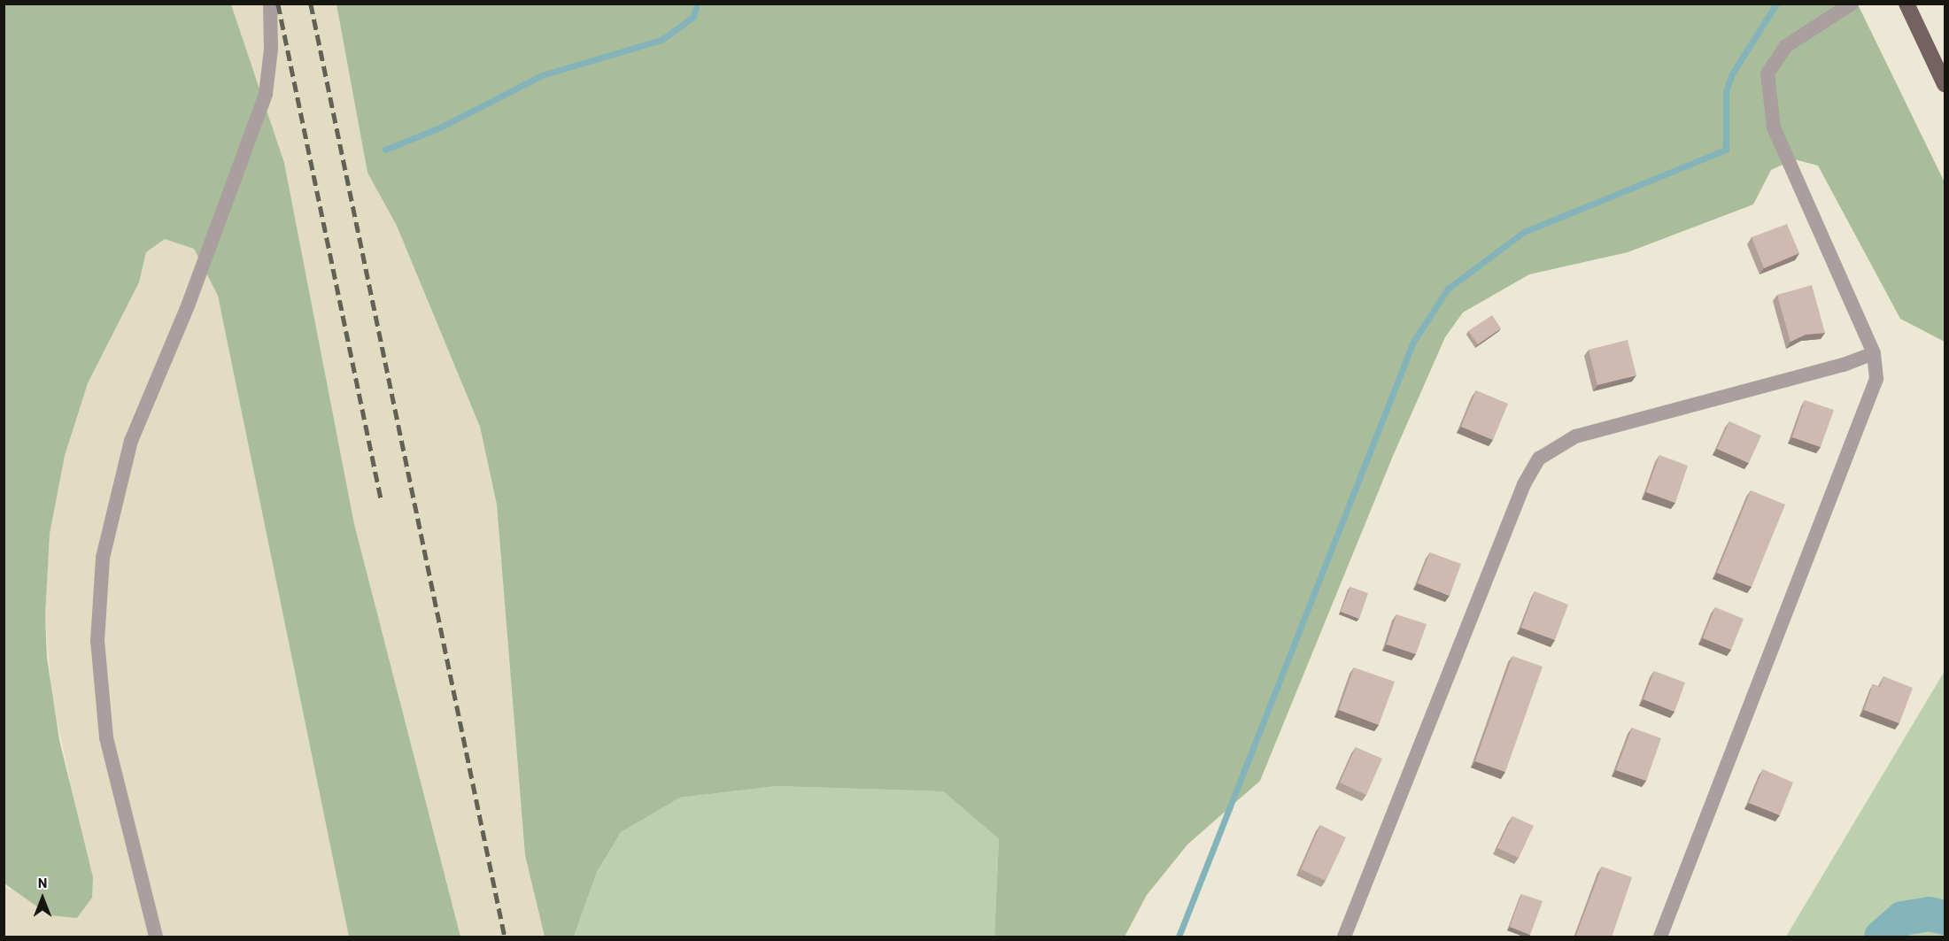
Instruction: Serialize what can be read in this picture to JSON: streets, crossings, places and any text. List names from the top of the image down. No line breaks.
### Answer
{"north":"top"}
